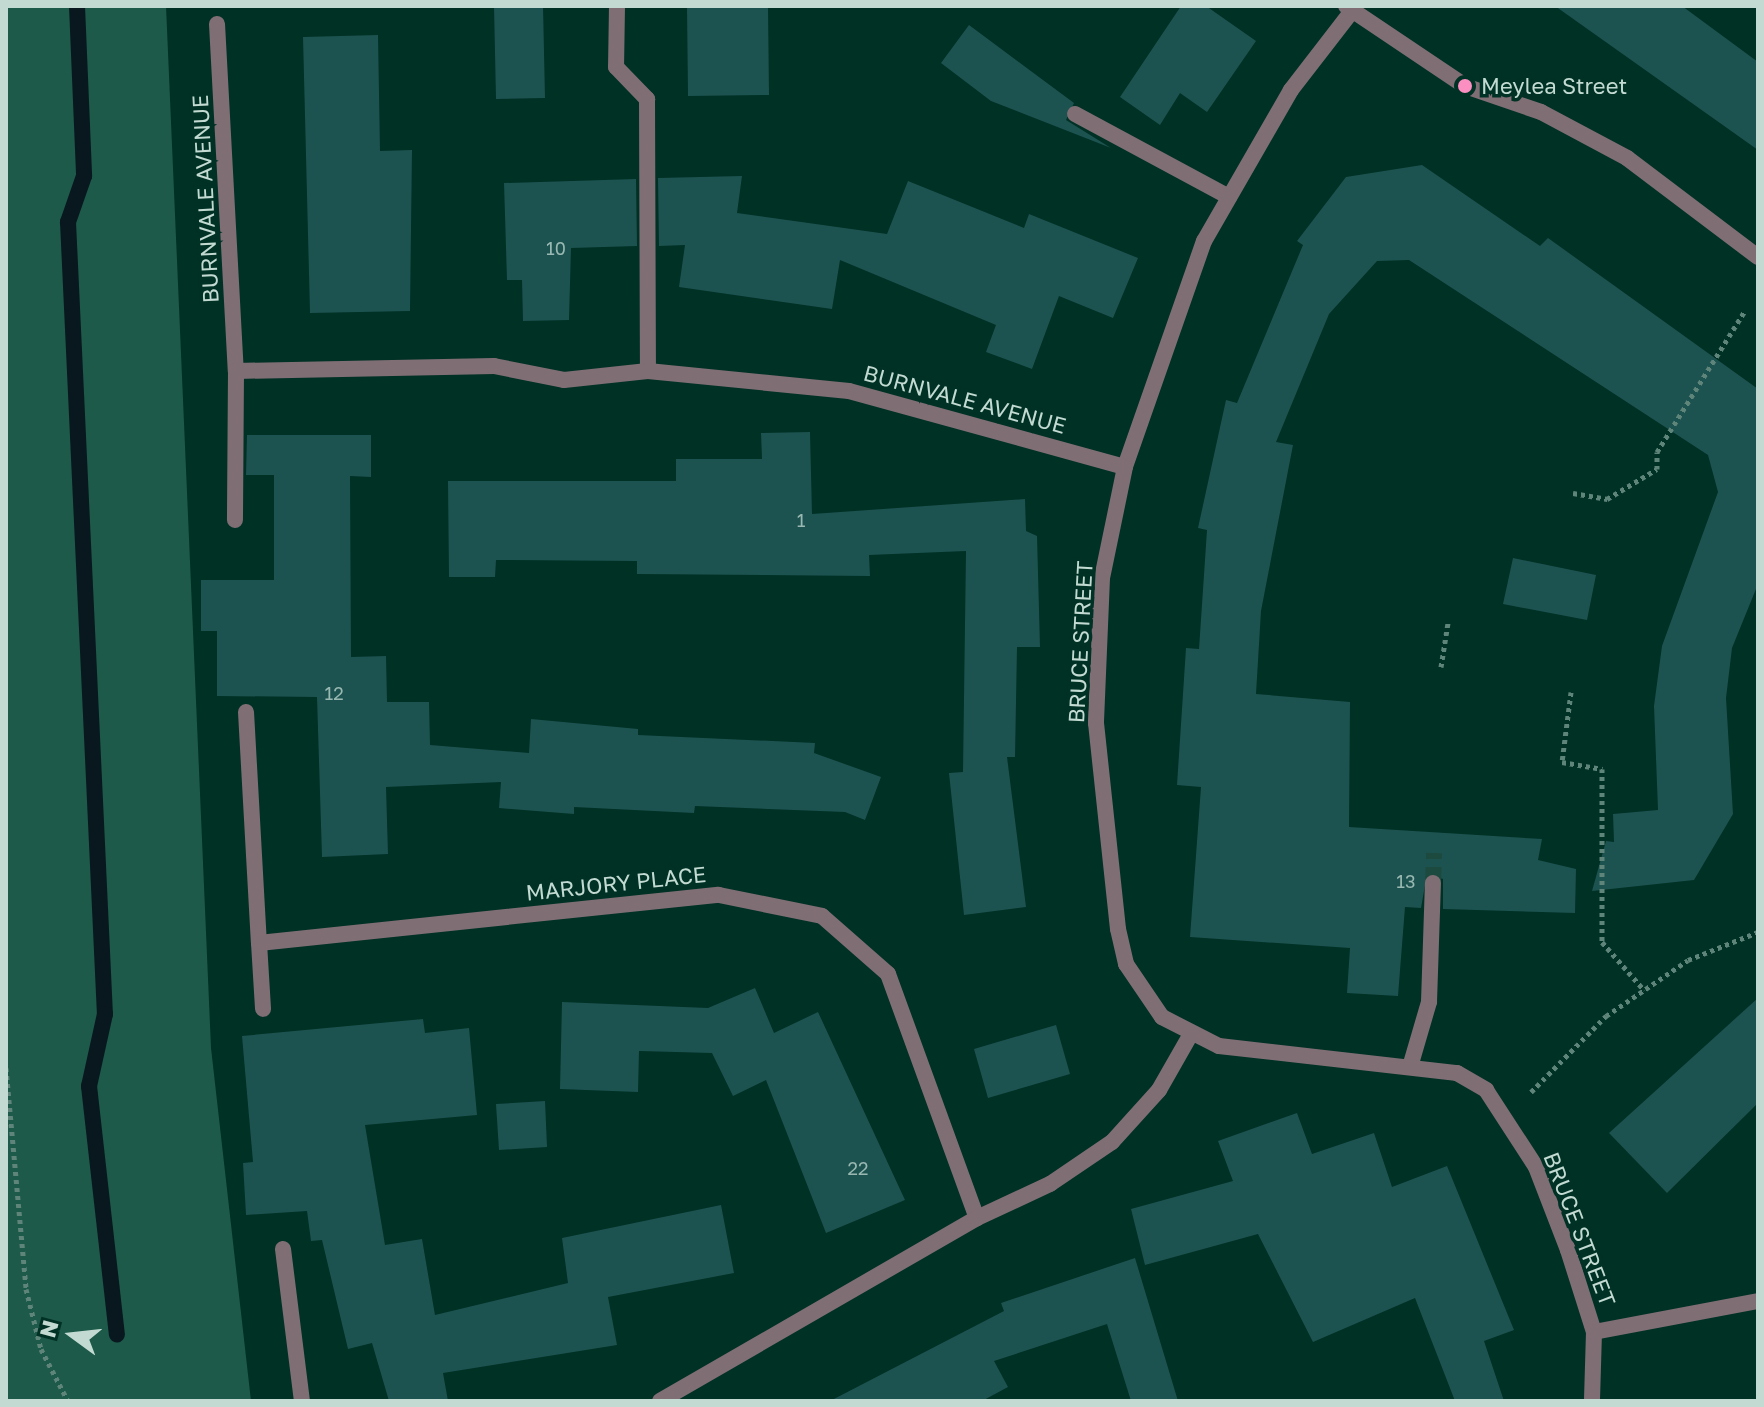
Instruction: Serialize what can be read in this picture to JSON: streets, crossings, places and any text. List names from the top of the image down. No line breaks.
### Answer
{"streets":{"street":["BURNVALE AVENUE","BRUCE STREET","MARJORY PLACE"]},"crossings":[["BURNVALE AVENUE","BRUCE STREET"]],"places":["Meylea Street"],"house_numbers":["10","1","12","13","22"],"north":"left"}
